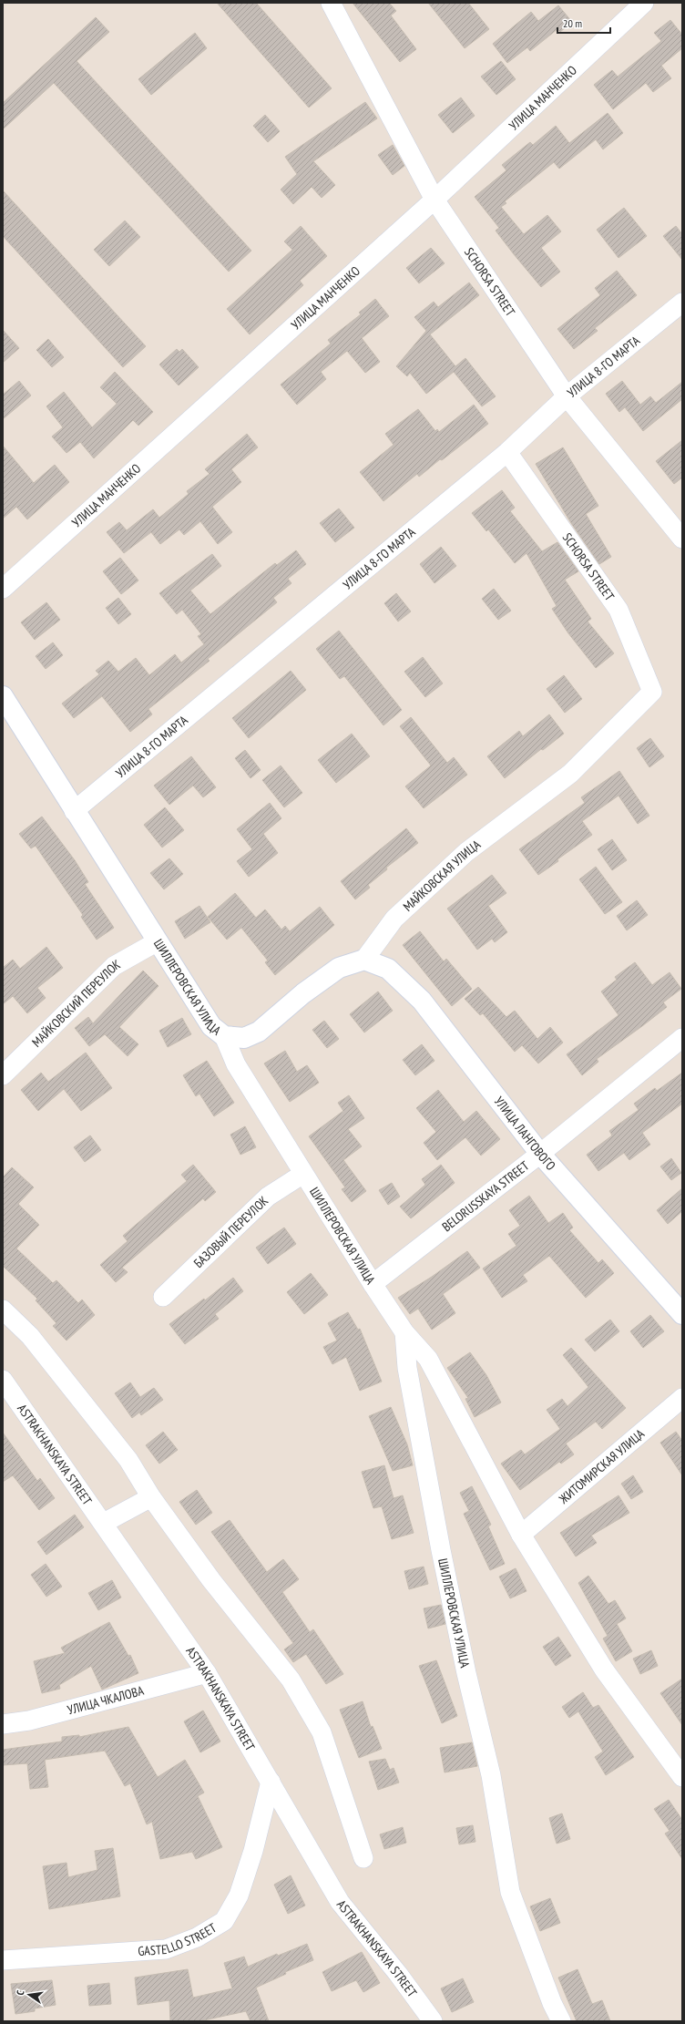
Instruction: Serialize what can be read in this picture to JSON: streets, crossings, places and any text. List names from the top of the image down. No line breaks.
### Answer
{"streets":{"street":["УЛИЦА МАНЧЕНКО","SCHORSA STREET","УЛИЦА 8-ГО МАРТА","МАЙКОВСКАЯ УЛИЦА","ШИЛЛЕРОВСКАЯ УЛИЦА","МАЙКОВСКИЙ ПЕРЕУЛОК","УЛИЦА ЛАНГОВОГО","BELORUSSKAYA STREET","БАЗОВЫЙ ПЕРЕУЛОК","ASTRAKHANSKAYA STREET","ЖИТОМИРСКАЯ УЛИЦА","УЛИЦА ЧКАЛОВА","GASTELLO STREET"]},"crossings":[["УЛИЦА МАНЧЕНКО","SCHORSA STREET"],["SCHORSA STREET","УЛИЦА 8-ГО МАРТА"],["SCHORSA STREET","МАЙКОВСКАЯ УЛИЦА"],["УЛИЦА 8-ГО МАРТА","ШИЛЛЕРОВСКАЯ УЛИЦА"],["МАЙКОВСКАЯ УЛИЦА","УЛИЦА ЛАНГОВОГО"],["ШИЛЛЕРОВСКАЯ УЛИЦА","МАЙКОВСКИЙ ПЕРЕУЛОК"],["ШИЛЛЕРОВСКАЯ УЛИЦА","BELORUSSKAYA STREET"],["ШИЛЛЕРОВСКАЯ УЛИЦА","БАЗОВЫЙ ПЕРЕУЛОК"],["ШИЛЛЕРОВСКАЯ УЛИЦА","ЖИТОМИРСКАЯ УЛИЦА"],["УЛИЦА ЛАНГОВОГО","BELORUSSKAYA STREET"],["ASTRAKHANSKAYA STREET","УЛИЦА ЧКАЛОВА"],["ASTRAKHANSKAYA STREET","GASTELLO STREET"]],"scale_bar":"20 m","north":"left"}
